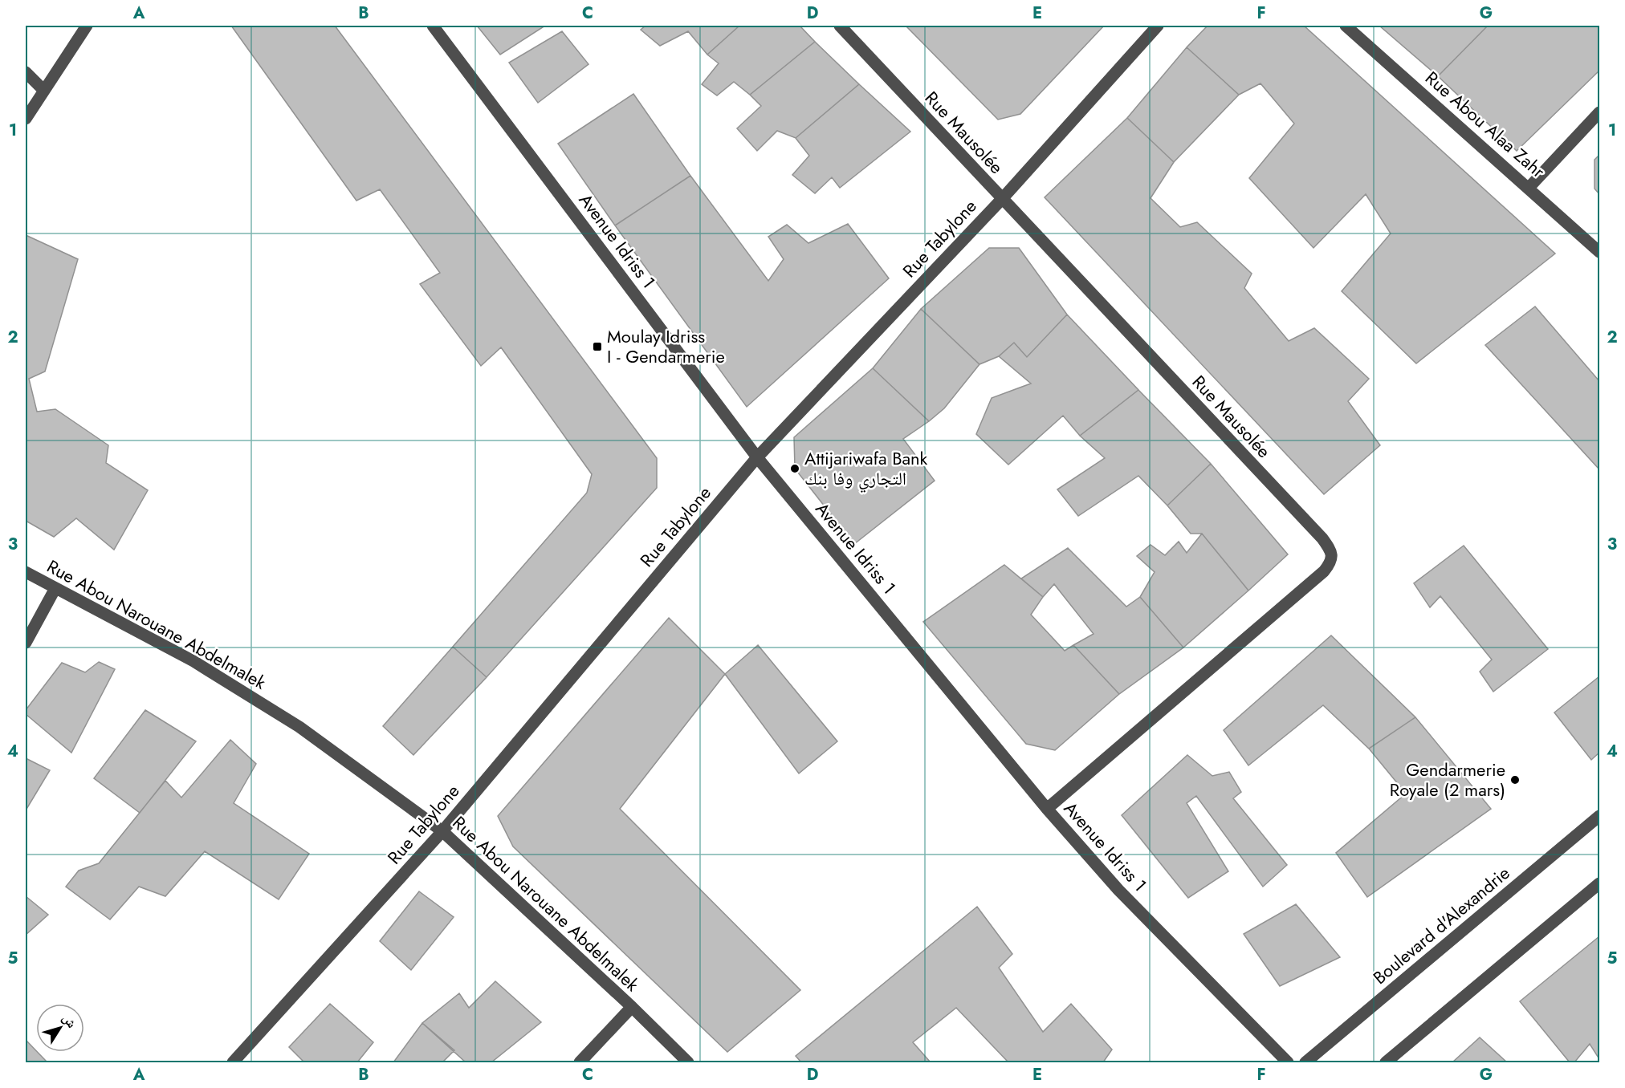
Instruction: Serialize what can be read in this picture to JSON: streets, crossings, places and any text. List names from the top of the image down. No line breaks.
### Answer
{"streets":{"street":["Rue Abou Alaa Zahr","Rue Mausolée","Rue Tabylone","Avenue Idriss 1","Rue Abou Narouane Abdelmalek","Boulevard d'Alexandrie"]},"crossings":[["Rue Mausolée","Rue Tabylone"],["Rue Mausolée","Avenue Idriss 1"],["Rue Tabylone","Avenue Idriss 1"],["Rue Tabylone","Rue Abou Narouane Abdelmalek"]],"places":{"transit":["Moulay Idriss I - Gendarmerie"],"other":["Attijariwafa Bank التجاري وفا بنك","Gendarmerie Royale (2 mars)"]},"north":"top right","grid":{"columns":["A","B","C","D","E","F","G"],"rows":["1","2","3","4","5"]}}
